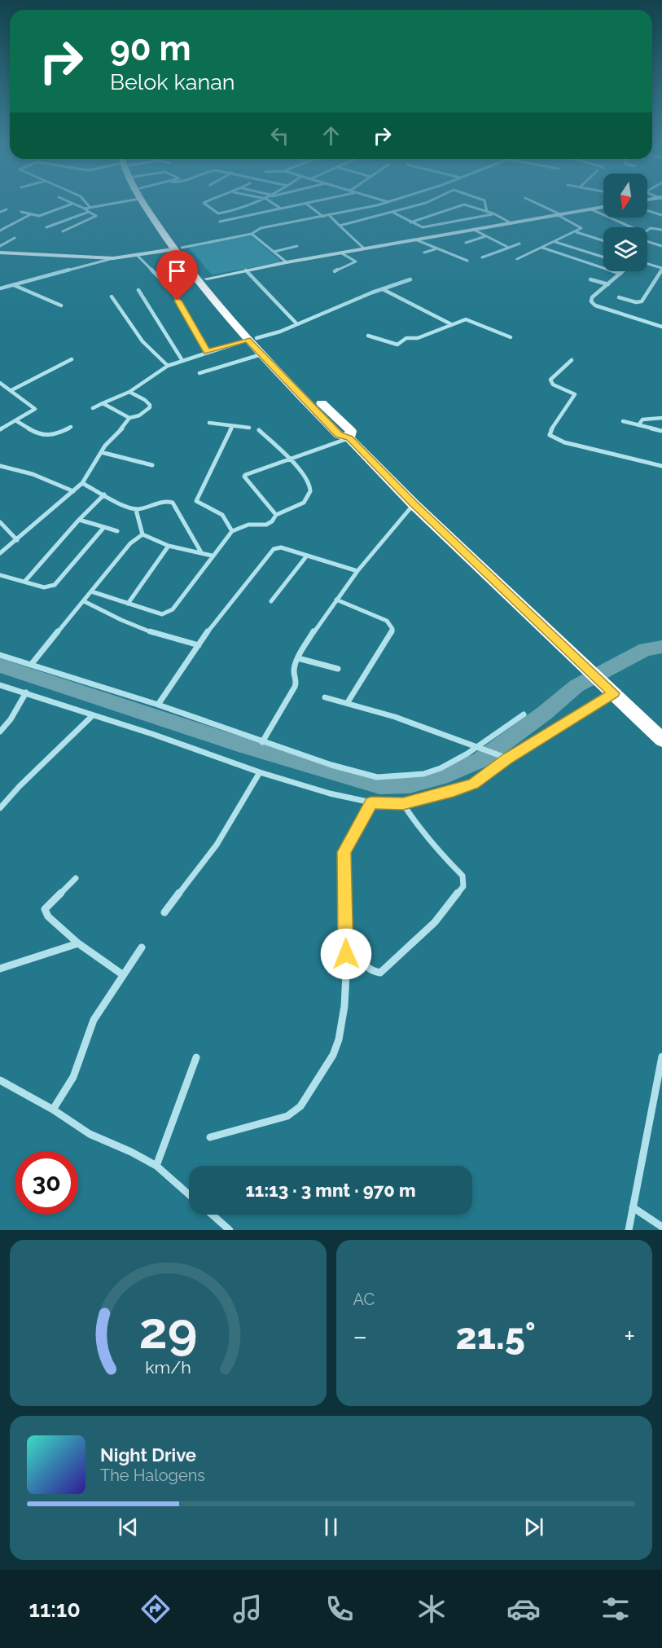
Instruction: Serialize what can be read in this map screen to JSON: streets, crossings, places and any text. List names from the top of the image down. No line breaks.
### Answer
{"north":"bottom","page":{"turn":["90 m","Belok kanan"],"limit":"30","trip":"11:13 · 3 mnt · 970 m","tile":"AC","heat":["−","21.5°","+"],"song":["Night Drive","The Halogens"],"tabs":"11:10","gauge":["29","km/h"]}}
